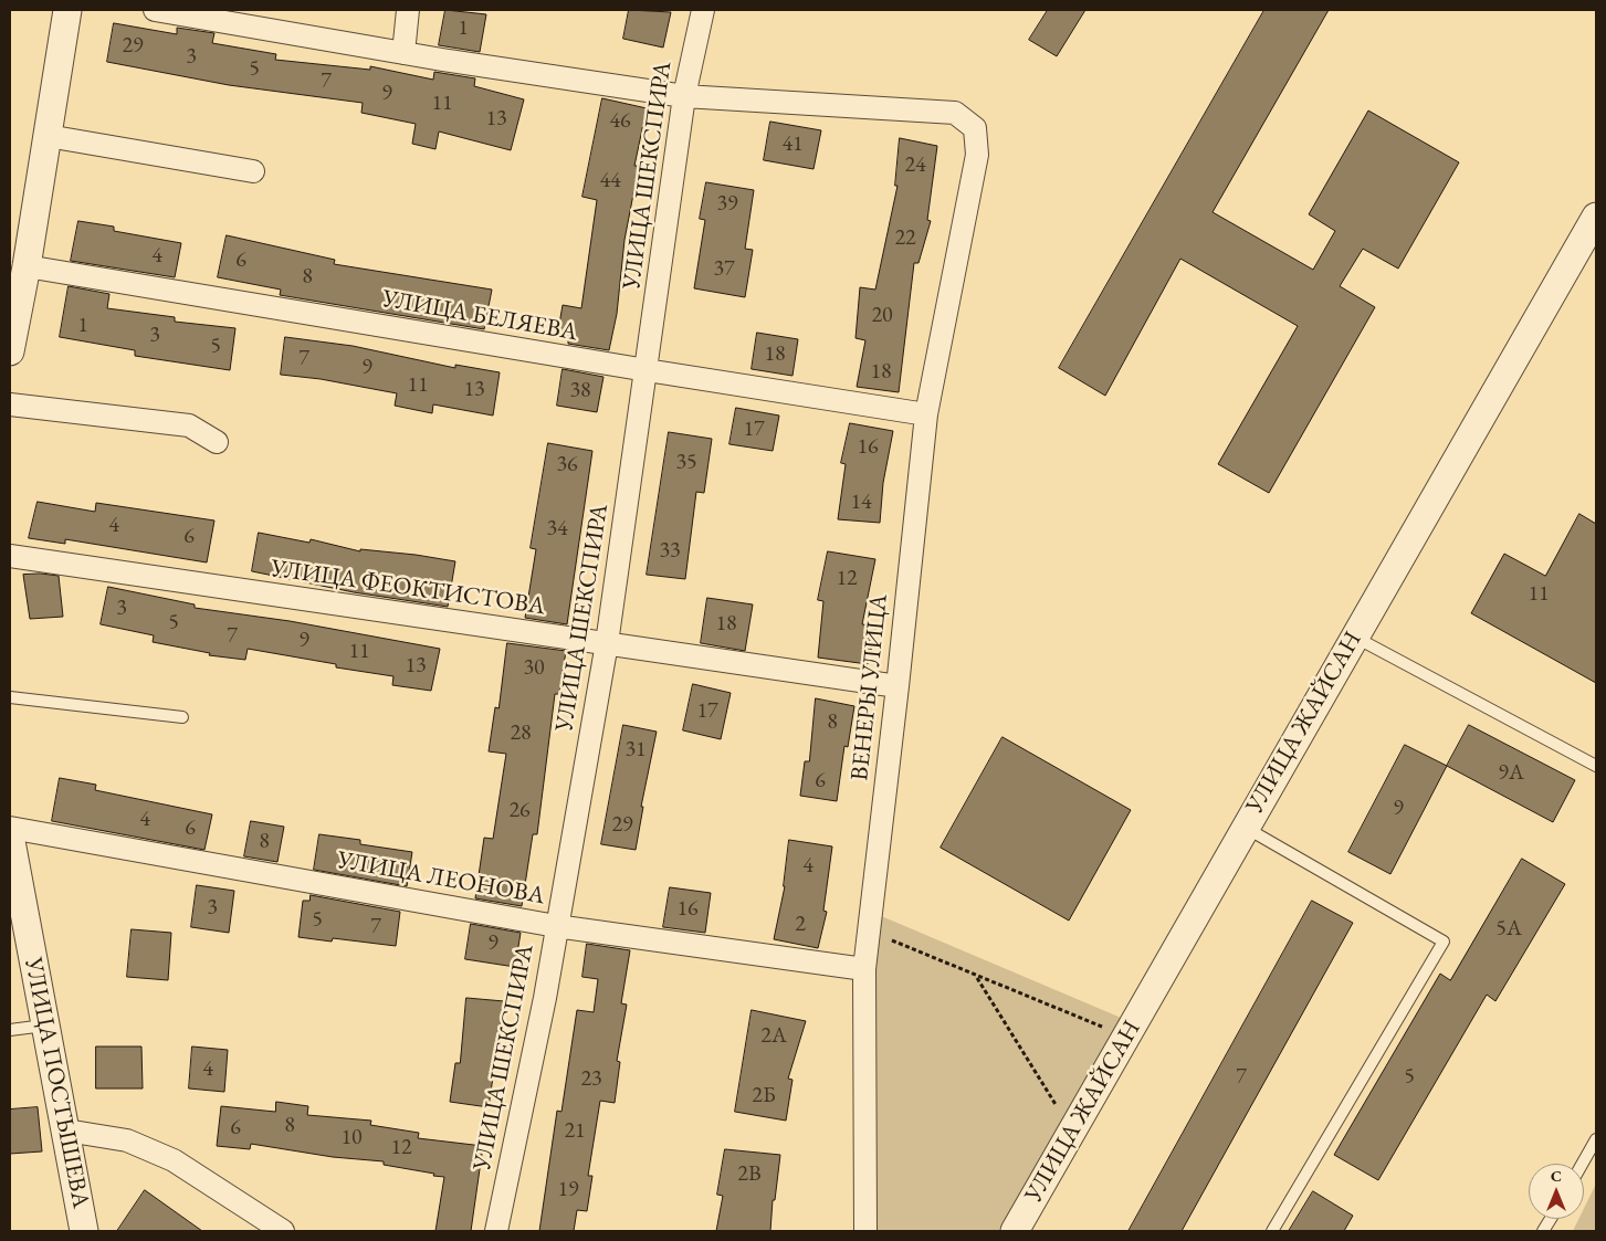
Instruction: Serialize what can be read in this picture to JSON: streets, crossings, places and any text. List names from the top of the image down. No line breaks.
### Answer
{"streets":{"street":["УЛИЦА ШЕКСПИРА","УЛИЦА БЕЛЯЕВА","УЛИЦА ФЕОКТИСТОВА","ВЕНЕРЫ УЛИЦА","УЛИЦА ЖАЙСАН","УЛИЦА ЛЕОНОВА","УЛИЦА ПОСТЫШЕВА"]},"crossings":[["УЛИЦА ШЕКСПИРА","УЛИЦА БЕЛЯЕВА"],["УЛИЦА ШЕКСПИРА","УЛИЦА ФЕОКТИСТОВА"],["УЛИЦА ШЕКСПИРА","ВЕНЕРЫ УЛИЦА"],["УЛИЦА ШЕКСПИРА","УЛИЦА ЛЕОНОВА"],["УЛИЦА БЕЛЯЕВА","ВЕНЕРЫ УЛИЦА"],["УЛИЦА ФЕОКТИСТОВА","ВЕНЕРЫ УЛИЦА"],["ВЕНЕРЫ УЛИЦА","УЛИЦА ЛЕОНОВА"]],"house_numbers":["1","29","3","5","7","9","11","13","46","41","24","44","39","22","4","6","37","8","20","1","3","5","18","7","9","18","11","13","38","17","16","35","36","14","4","34","6","33","12","11","3","5","18","7","9","11","13","30","17","8","28","31","9А","6","9","26","4","29","6","8","4","3","16","5","2","7","5А","9","2А","4","7","5","23","2Б","8","6","21","10","12","2В","19"],"north":"top"}
